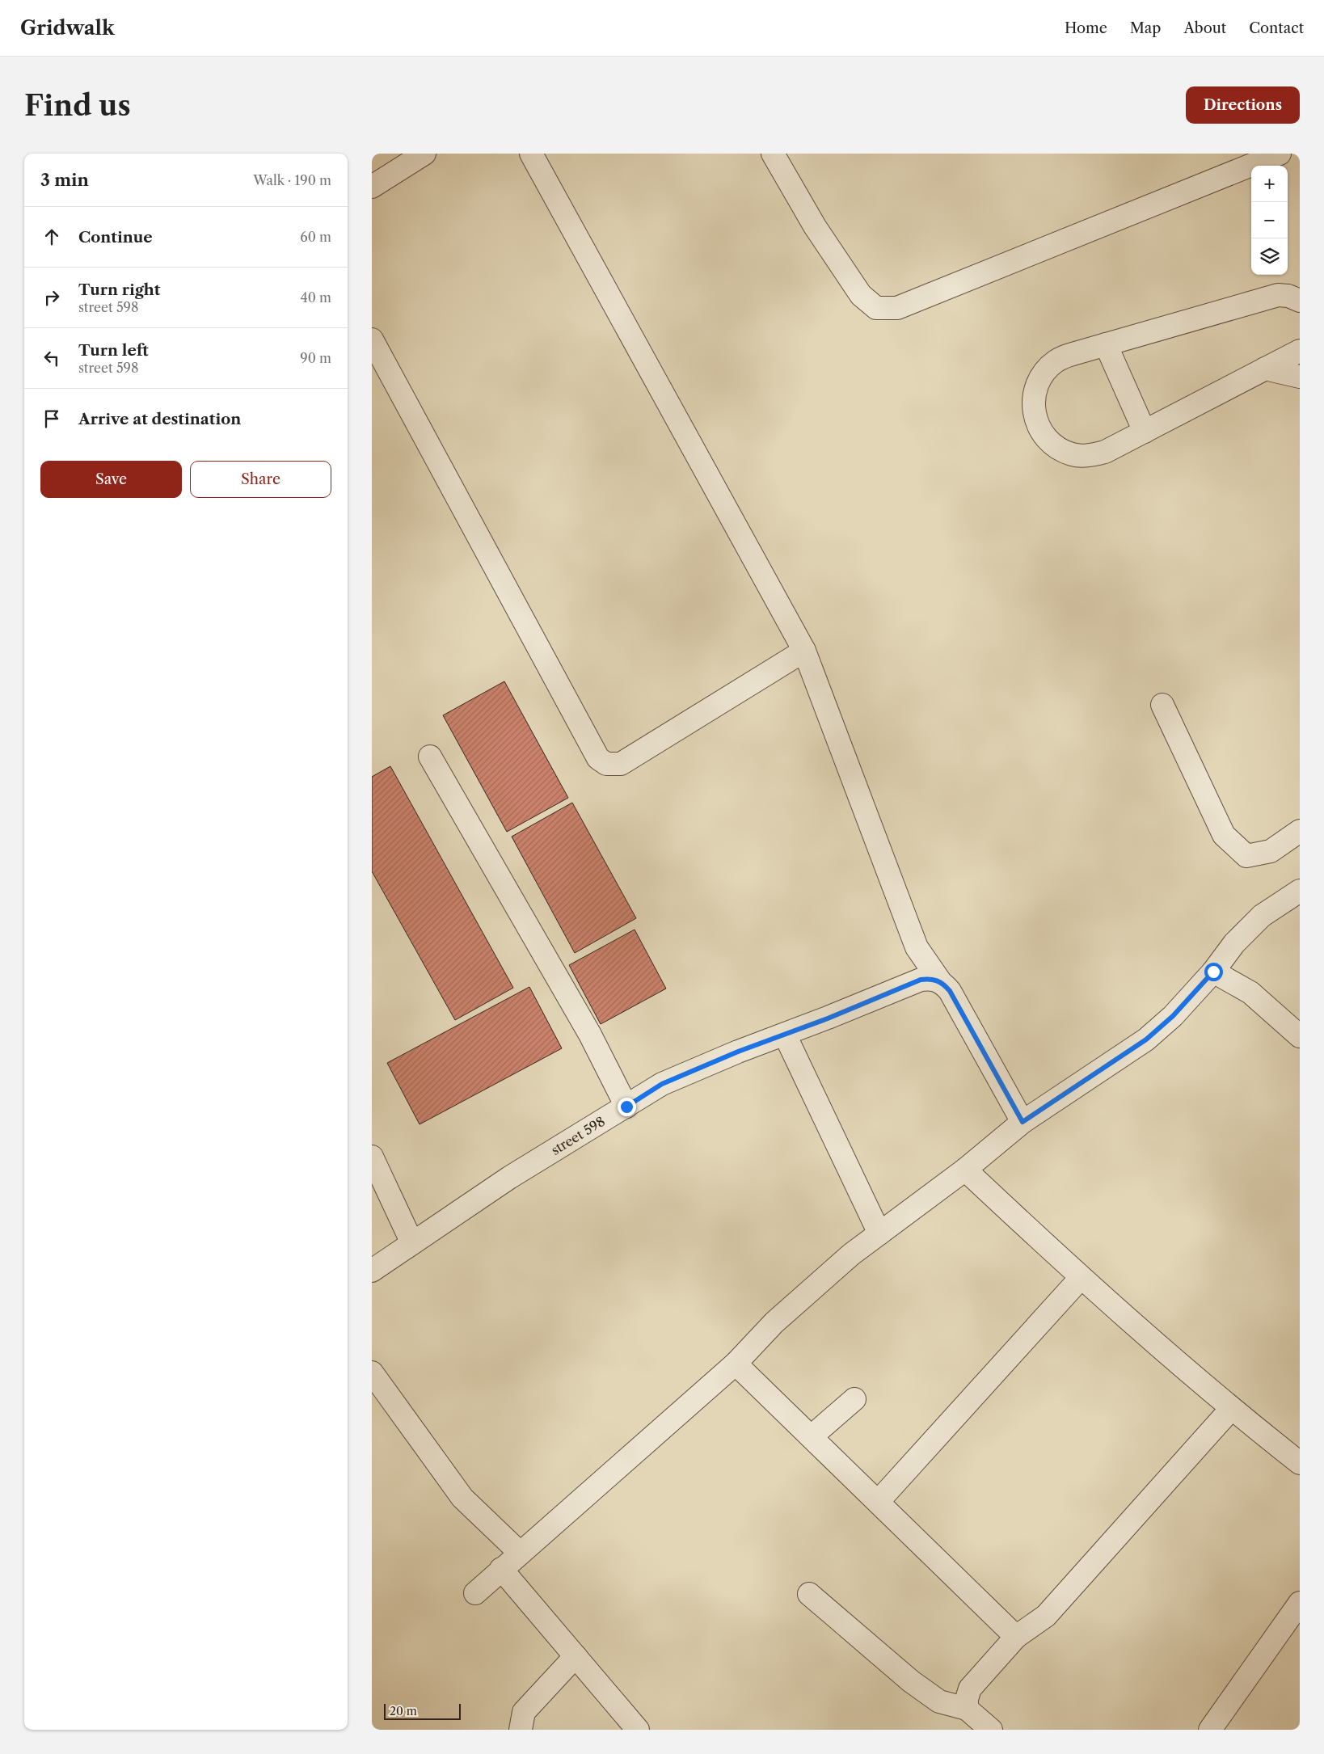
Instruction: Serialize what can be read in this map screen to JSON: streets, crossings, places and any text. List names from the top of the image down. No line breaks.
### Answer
{"streets":{"street":["street 598"]},"scale_bar":"20 m","page":{"header":"Gridwalk","nav":["Home","Map","About","Contact"],"buttons":["Directions",["Save","Share"]],"title":"Find us","heading":["3 min","Walk · 190 m"],"map_buttons":["+","−"],"list":[["Continue","60 m"],["Turn right","street 598","40 m"],["Turn left","street 598","90 m"],"Arrive at destination"],"scale":"20 m"}}
